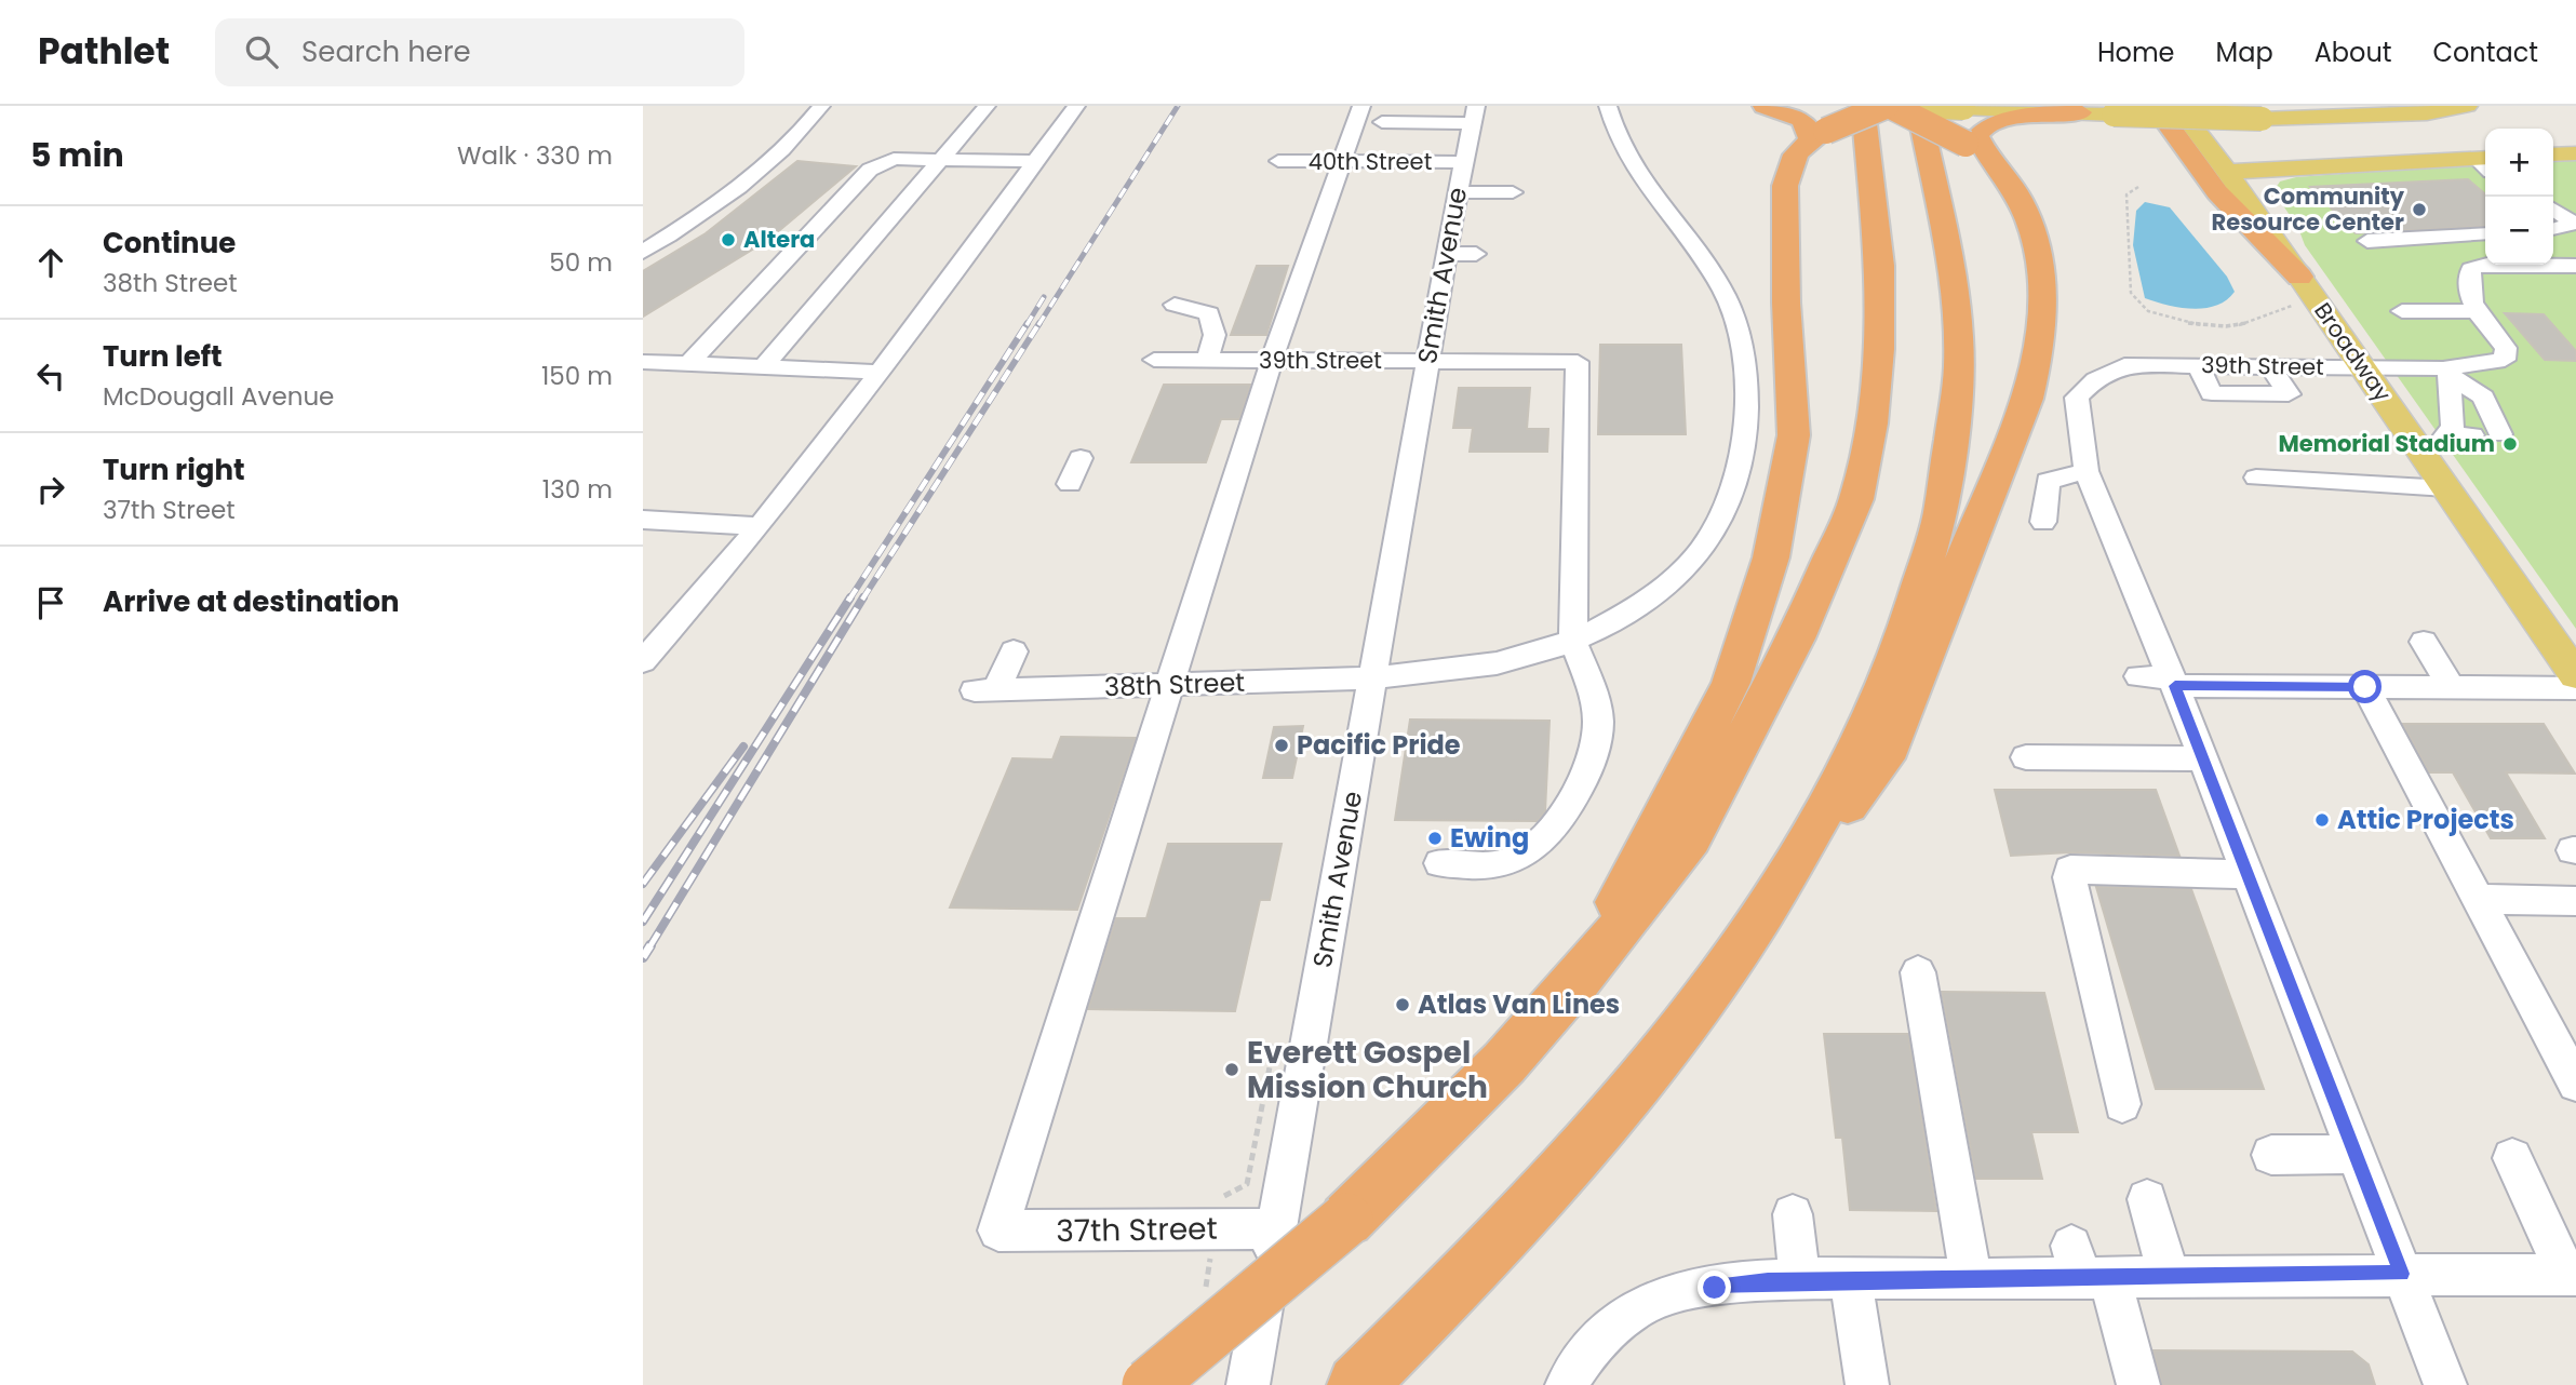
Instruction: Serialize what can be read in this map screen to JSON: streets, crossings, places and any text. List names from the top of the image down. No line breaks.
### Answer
{"streets":{"main road":["Broadway"],"street":["40th Street","Smith Avenue","39th Street","38th Street","37th Street"]},"crossings":[["40th Street","Smith Avenue"],["Smith Avenue","39th Street"],["Smith Avenue","38th Street"],["Smith Avenue","37th Street"],["Broadway","39th Street"],["39th Street","38th Street"],["38th Street","37th Street"]],"places":["Community Resource Center","Altera","Memorial Stadium","Pacific Pride","Attic Projects","Ewing","Atlas Van Lines","Everett Gospel Mission Church"],"page":{"header":"Pathlet","search":"Search here","nav":["Home","Map","About","Contact"],"heading":["5 min","Walk · 330 m"],"map_buttons":["+","−"],"list":[["Continue","38th Street","50 m"],["Turn left","McDougall Avenue","150 m"],["Turn right","37th Street","130 m"],"Arrive at destination"]}}
